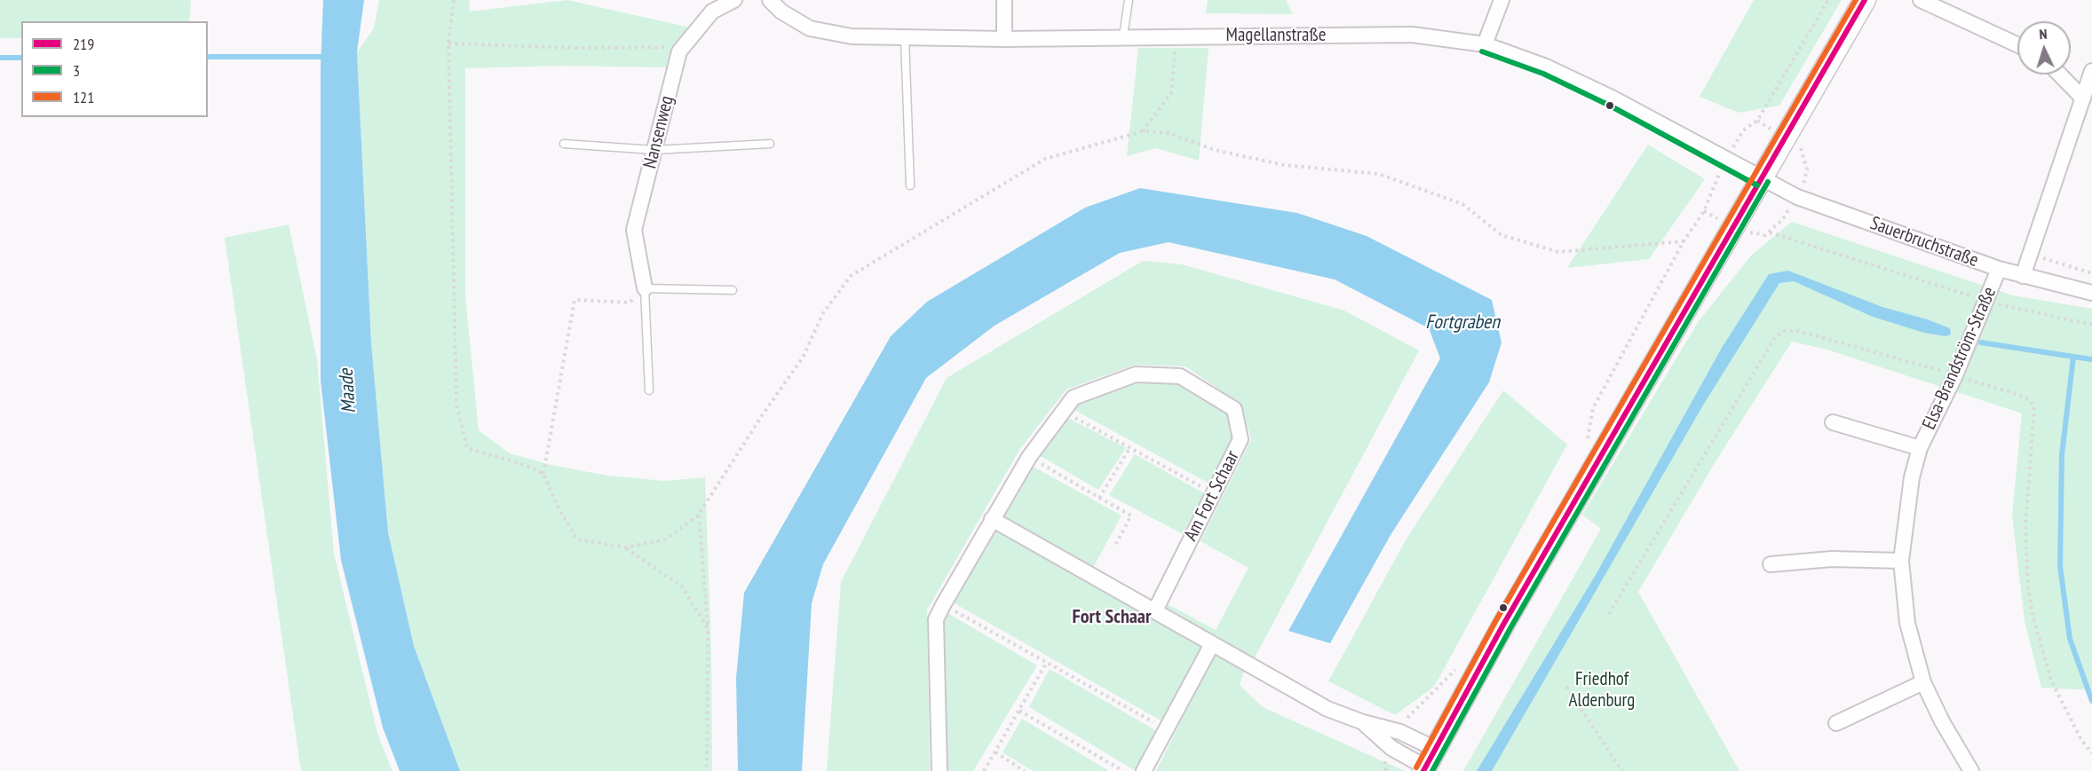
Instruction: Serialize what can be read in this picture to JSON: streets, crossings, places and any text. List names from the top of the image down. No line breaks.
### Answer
{"streets":{"street":["Magellanstraße","Nansenweg","Sauerbruchstraße","Elsa-Brandström-Straße","Am Fort Schaar"]},"crossings":[["Magellanstraße","Sauerbruchstraße"],["Sauerbruchstraße","Elsa-Brandström-Straße"]],"districts":["Fort Schaar"],"water":["Fortgraben","Maade"],"parks":["Friedhof Aldenburg"],"lines":["transit line 219","transit line 121","transit line 3"],"legend":["219","3","121"],"north":"top"}
